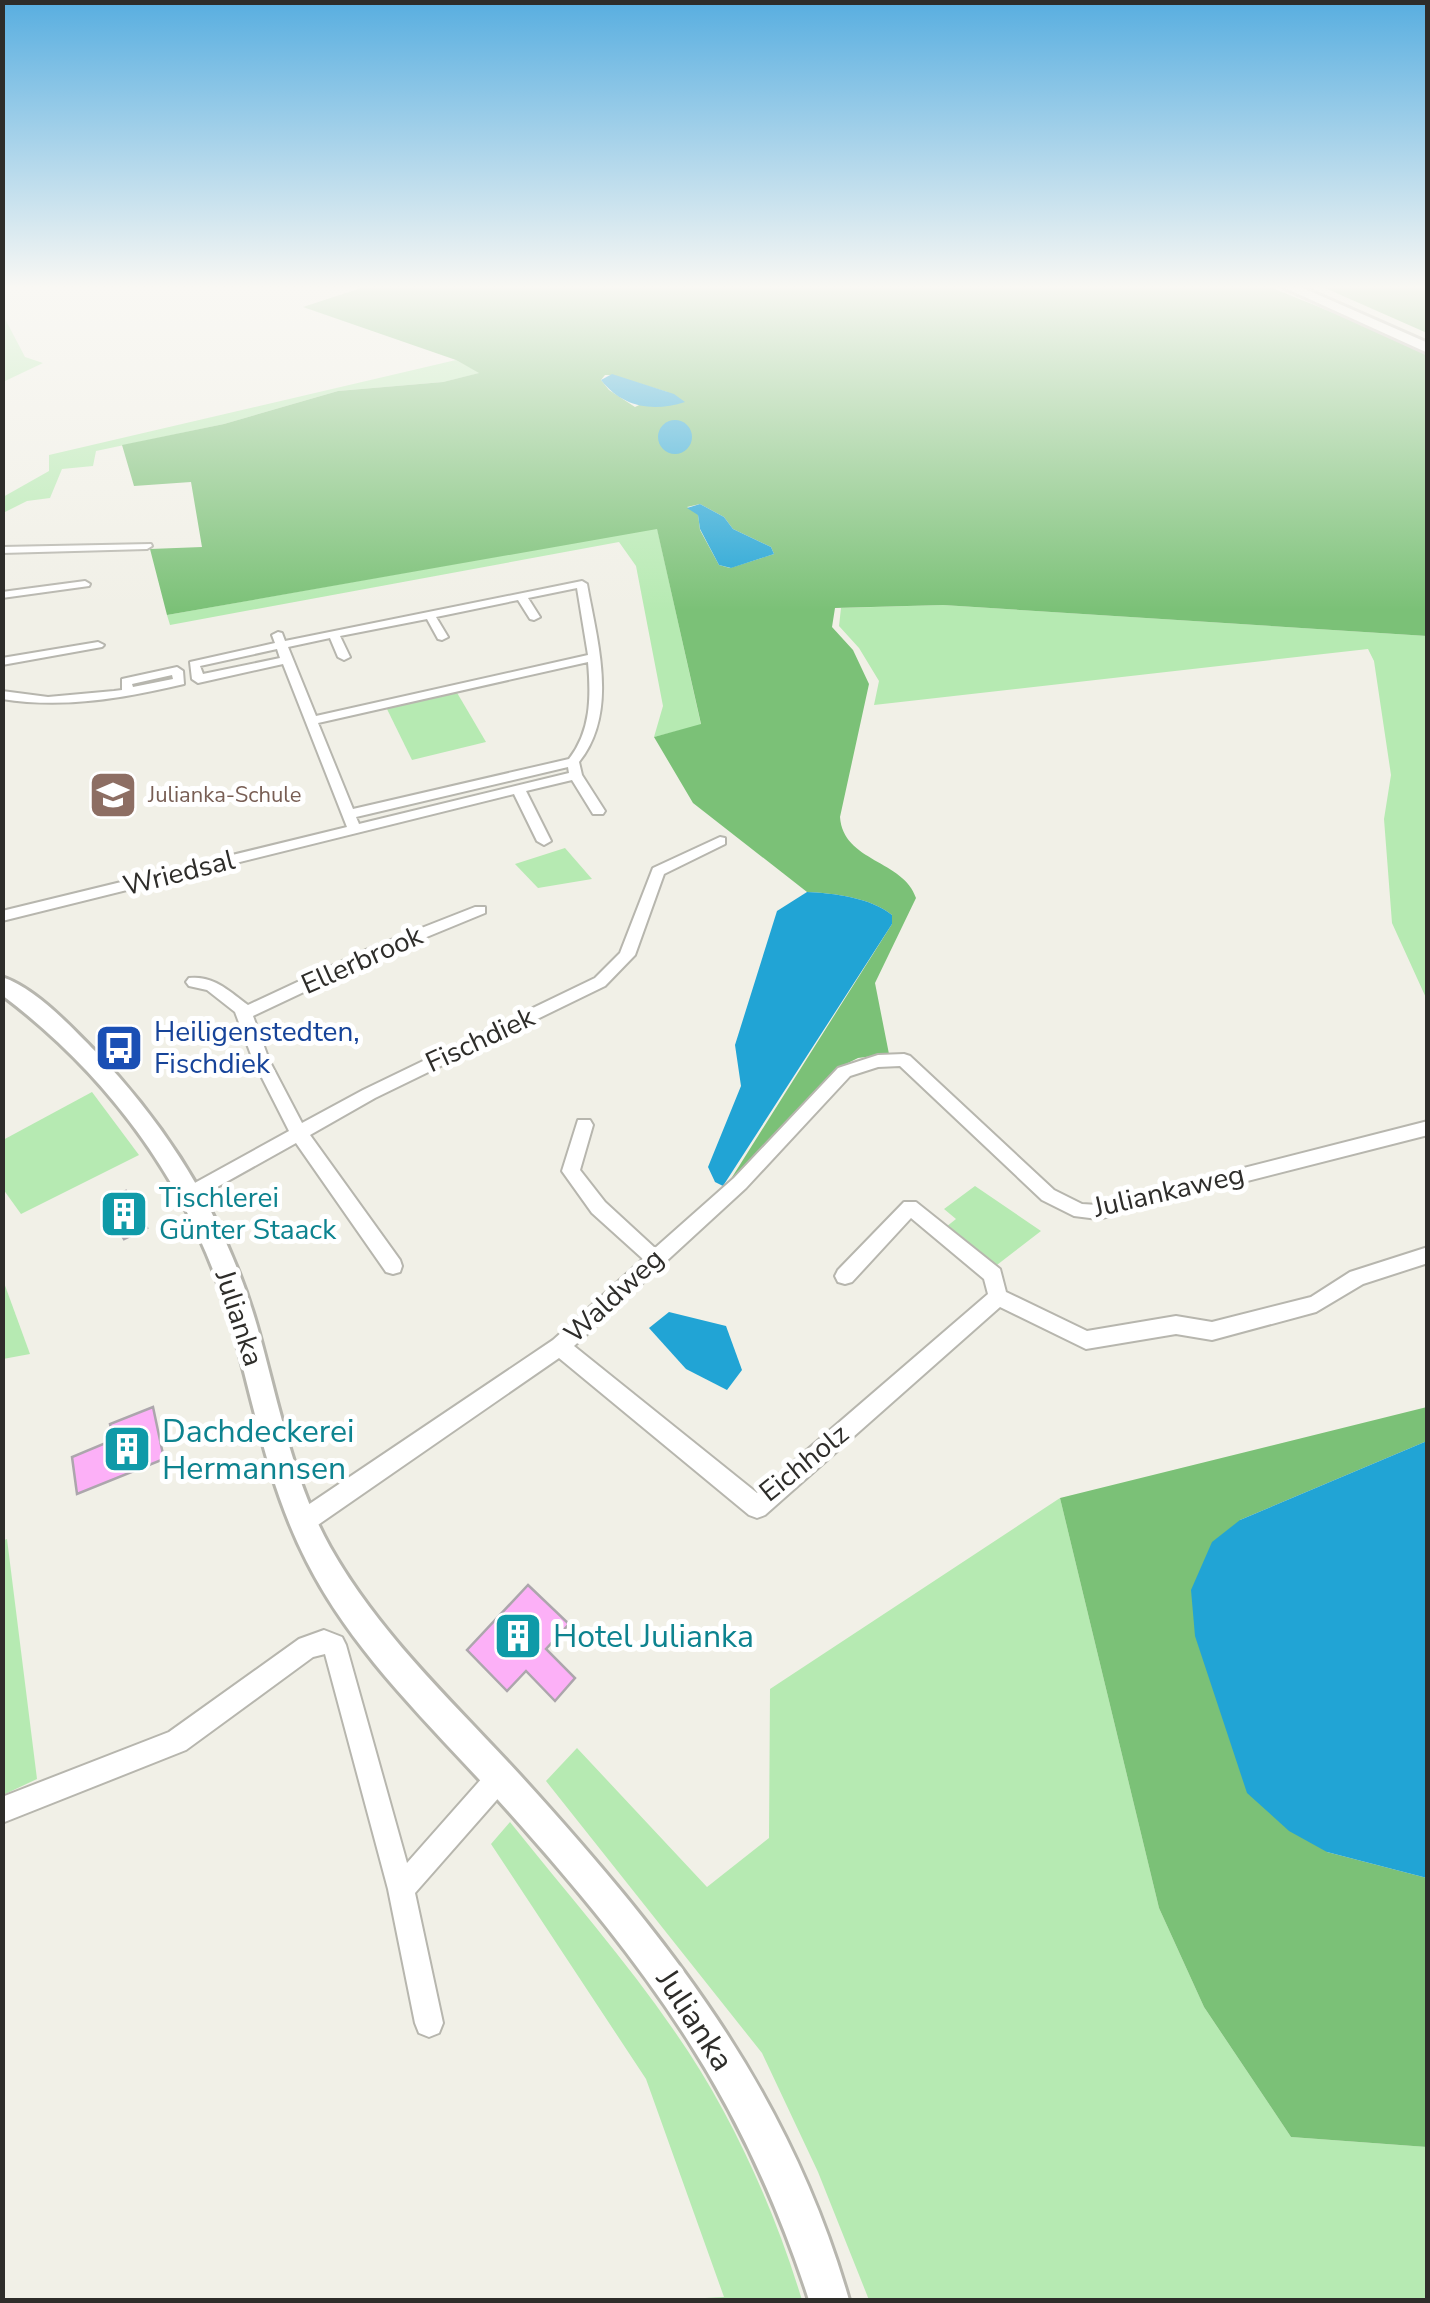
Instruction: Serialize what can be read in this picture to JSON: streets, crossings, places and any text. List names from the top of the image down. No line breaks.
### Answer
{"streets":{"street":["Wriedsal","Ellerbrook","Fischdiek","Juliankaweg","Waldweg","Julianka","Eichholz"]},"crossings":[["Fischdiek","Julianka"],["Juliankaweg","Waldweg"],["Waldweg","Julianka"],["Waldweg","Eichholz"]],"places":{"school or university":["Julianka-Schule"],"bus stop":["Heiligenstedten, Fischdiek"],"building":["Tischlerei Günter Staack","Dachdeckerei Hermannsen","Hotel Julianka"]}}
